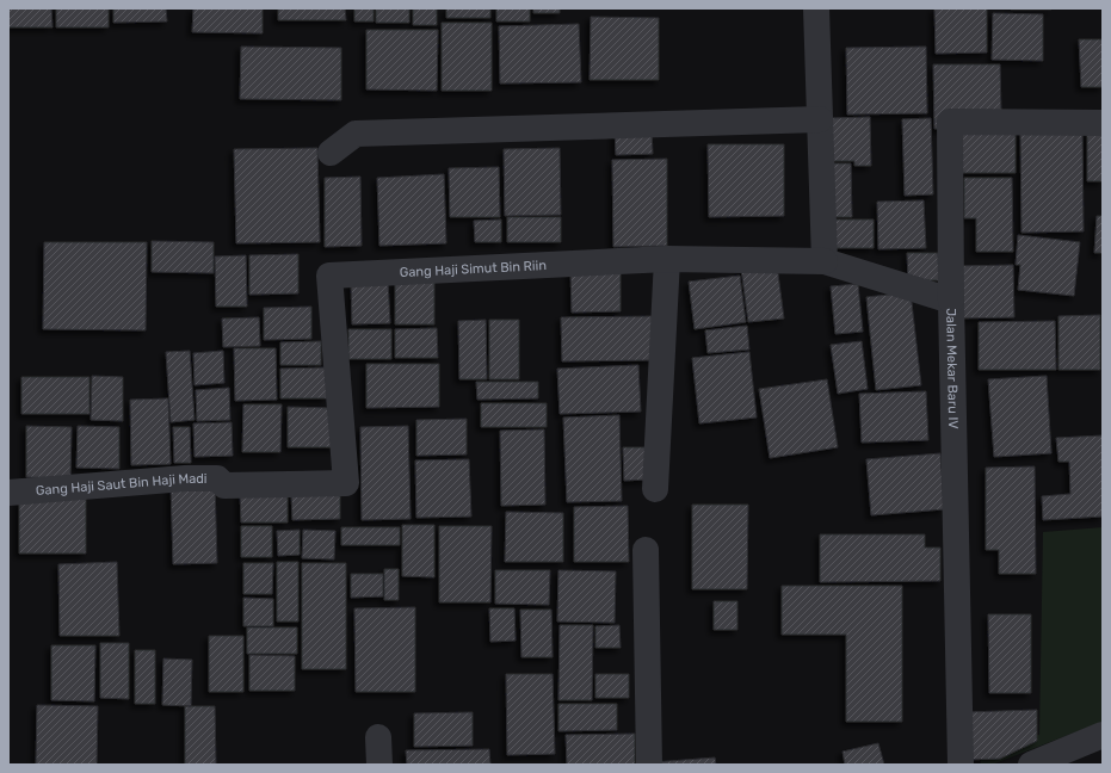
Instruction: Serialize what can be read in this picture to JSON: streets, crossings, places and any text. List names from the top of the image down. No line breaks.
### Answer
{"streets":{"street":["Gang Haji Simut Bin Riin","Jalan Mekar Baru IV","Gang Haji Saut Bin Haji Madi"]},"crossings":[["Gang Haji Simut Bin Riin","Jalan Mekar Baru IV"],["Gang Haji Simut Bin Riin","Gang Haji Saut Bin Haji Madi"]]}
